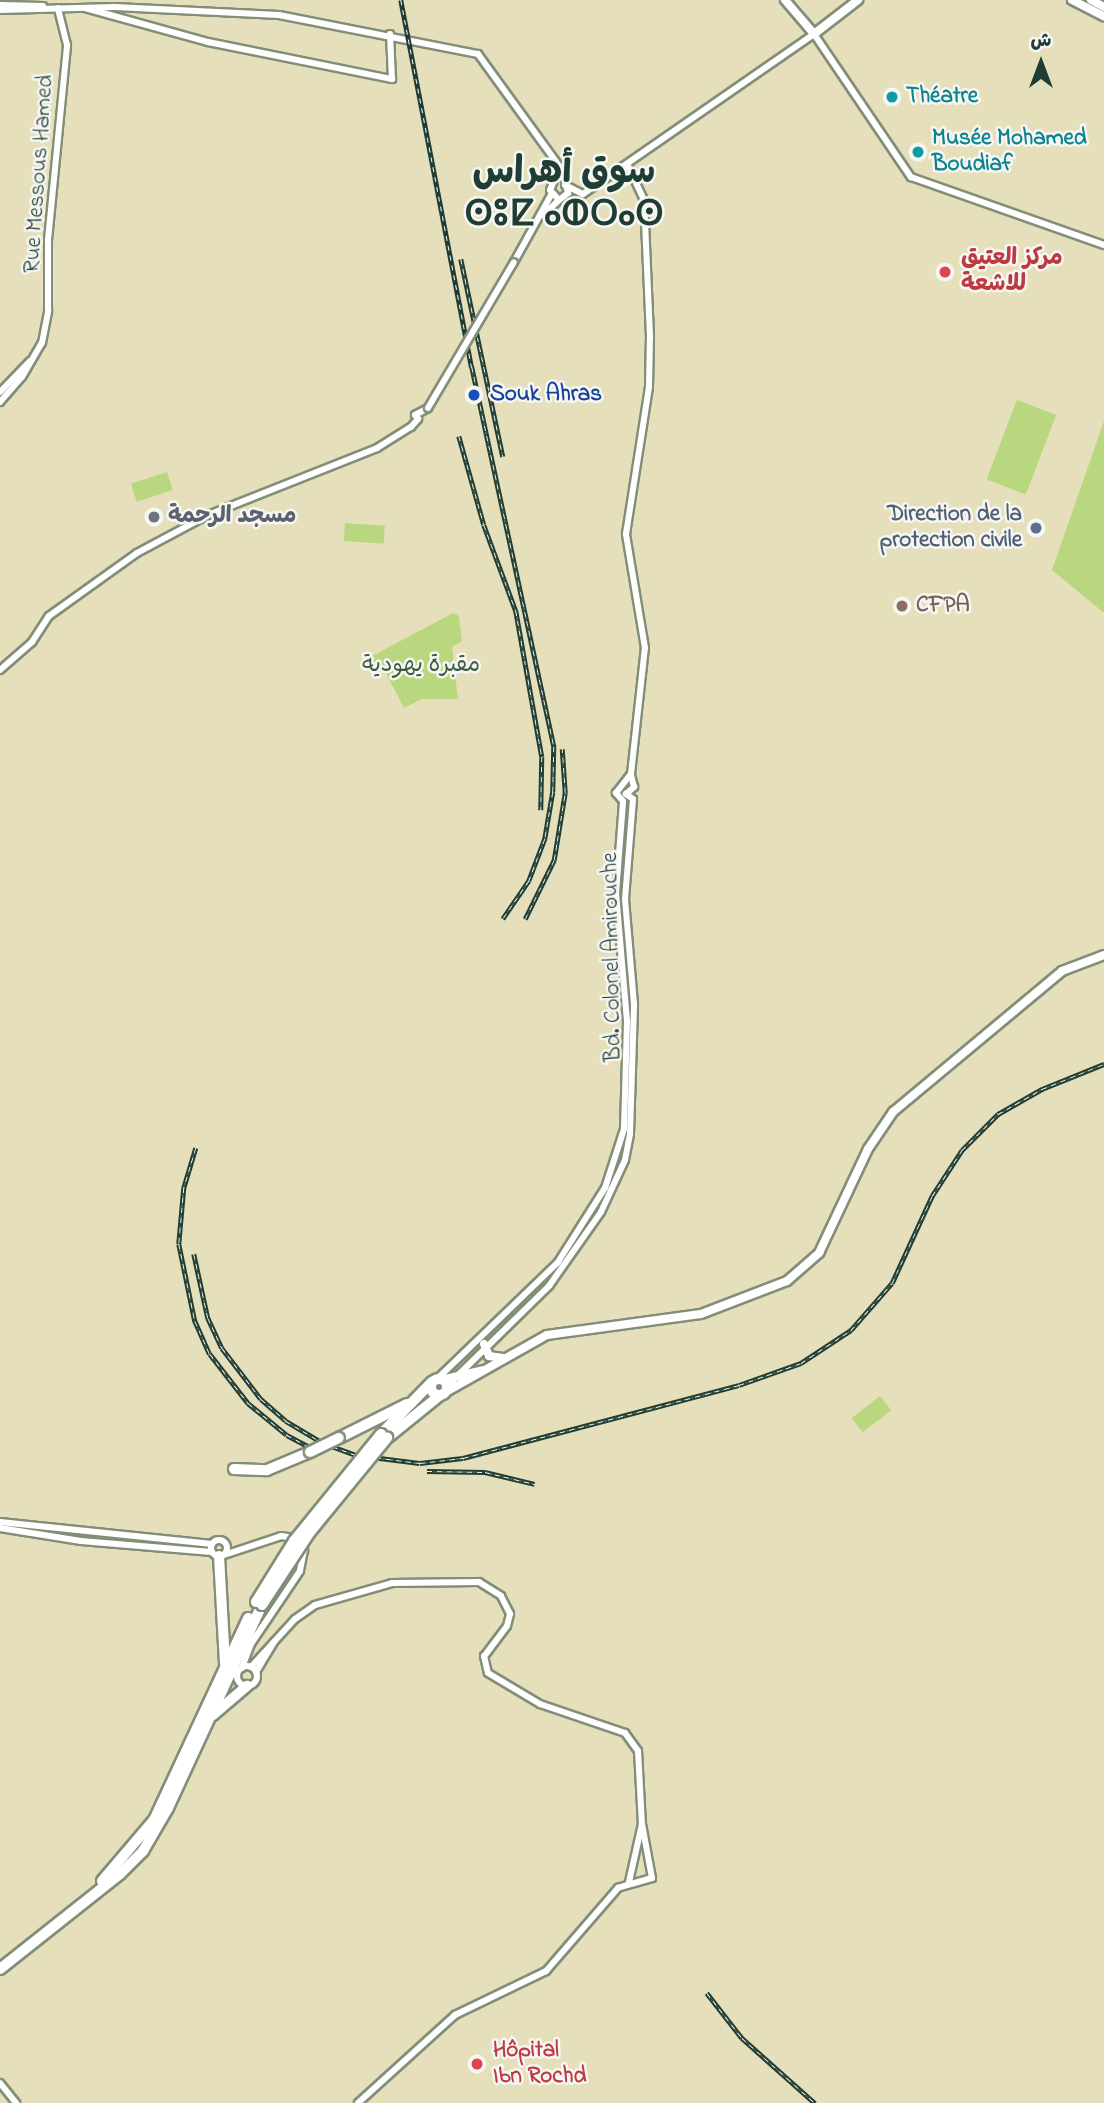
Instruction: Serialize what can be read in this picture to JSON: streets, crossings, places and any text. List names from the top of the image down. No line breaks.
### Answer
{"streets":{"street":["Rue Messous Hamed","Bd. Colonel Amirouche"]},"districts":["سوق أهراس ⵙⵓⵇ ⴰⵀⵔⴰⵙ"],"parks":["مقبرة يهودية"],"places":["Théatre","Musée Mohamed Boudiaf","مركز العتيق للاشعة","Souk Ahras","مسجد الرحمة","Direction de la protection civile","CFPA","Hôpital Ibn Rochd"],"north":"top"}
